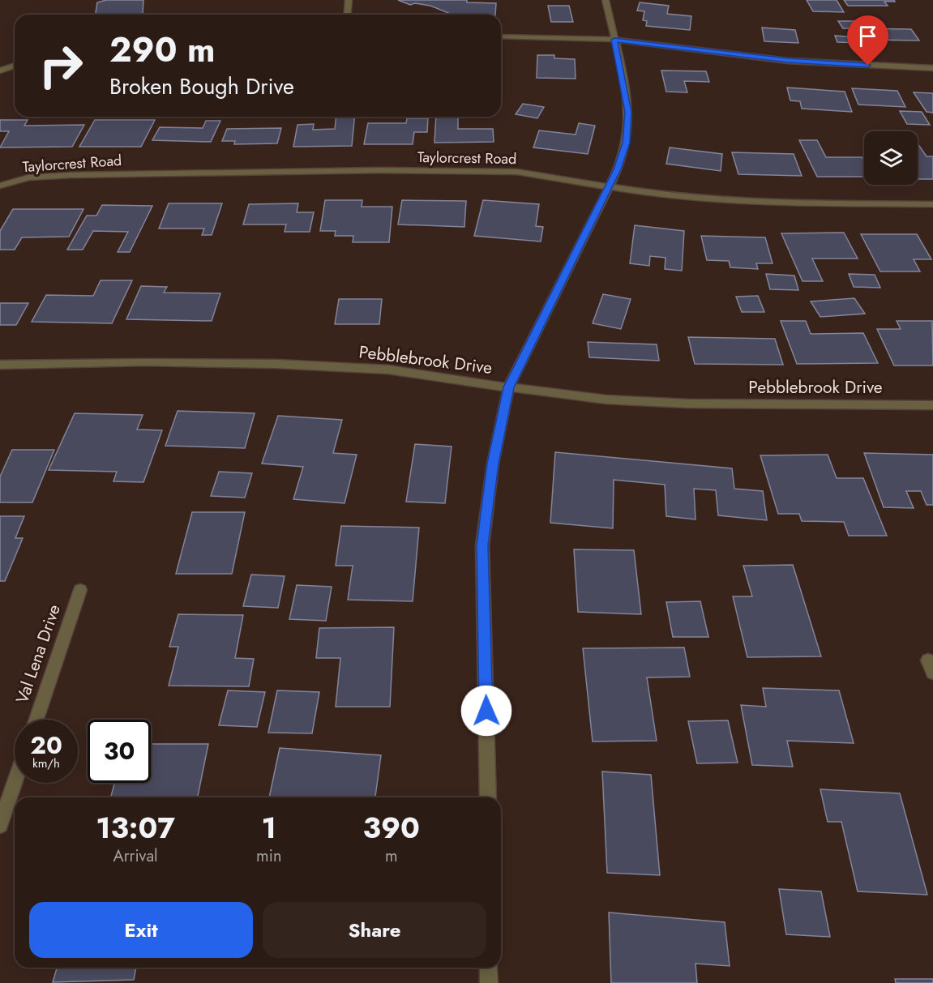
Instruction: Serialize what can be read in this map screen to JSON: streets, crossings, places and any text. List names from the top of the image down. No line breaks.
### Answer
{"streets":{"street":["Taylorcrest Road","Pebblebrook Drive","Val Lena Drive"]},"page":{"turn":["290 m","Broken Bough Drive"],"speed":"20 km/h","limit":"30","eta":["13:07","Arrival","1","min","390","m"],"buttons":["Exit","Share"]}}
